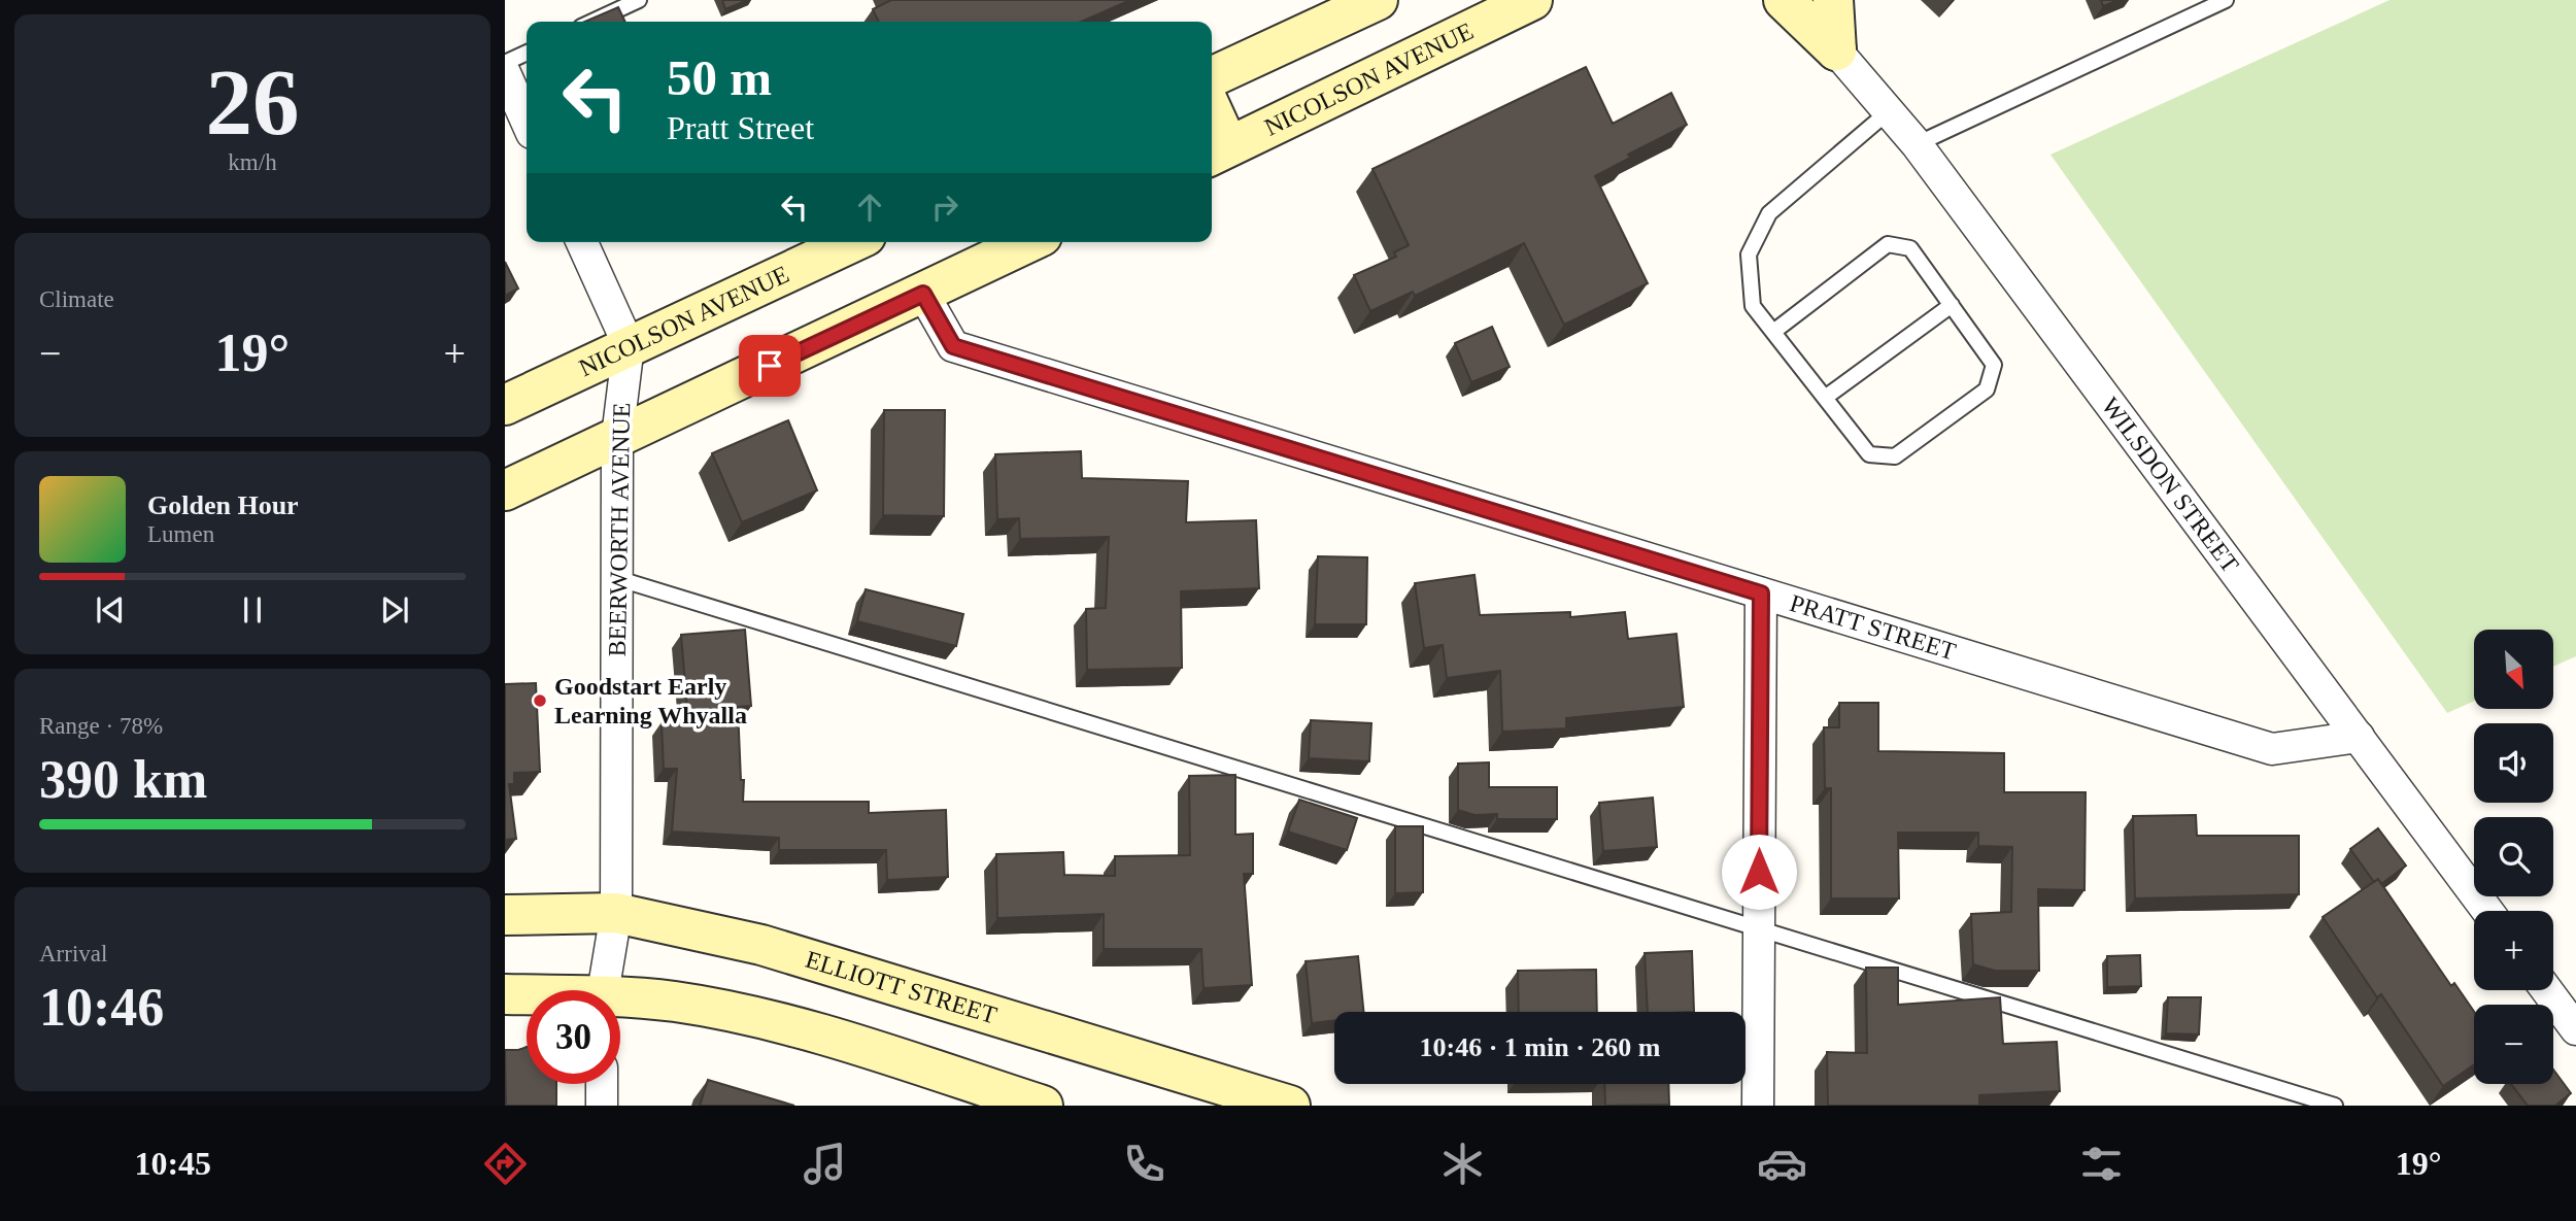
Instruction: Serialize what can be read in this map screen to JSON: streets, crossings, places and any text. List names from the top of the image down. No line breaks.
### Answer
{"streets":{"main road":["NICOLSON AVENUE","ELLIOTT STREET"],"street":["WILSDON STREET","BEERWORTH AVENUE","PRATT STREET"]},"crossings":[["NICOLSON AVENUE","BEERWORTH AVENUE"],["WILSDON STREET","PRATT STREET"],["BEERWORTH AVENUE","ELLIOTT STREET"]],"places":["Goodstart Early Learning Whyalla"],"north":"bottom right","page":{"tile":[["26","km/h"],"Climate",["Range · 78%","390 km"],["Arrival","10:46"]],"turn":["50 m","Pratt Street"],"heat":["−","19°","+"],"song":["Golden Hour","Lumen"],"map_buttons":["+","−"],"limit":"30","trip":"10:46 · 1 min · 260 m","tabs":["10:45","19°"]}}
